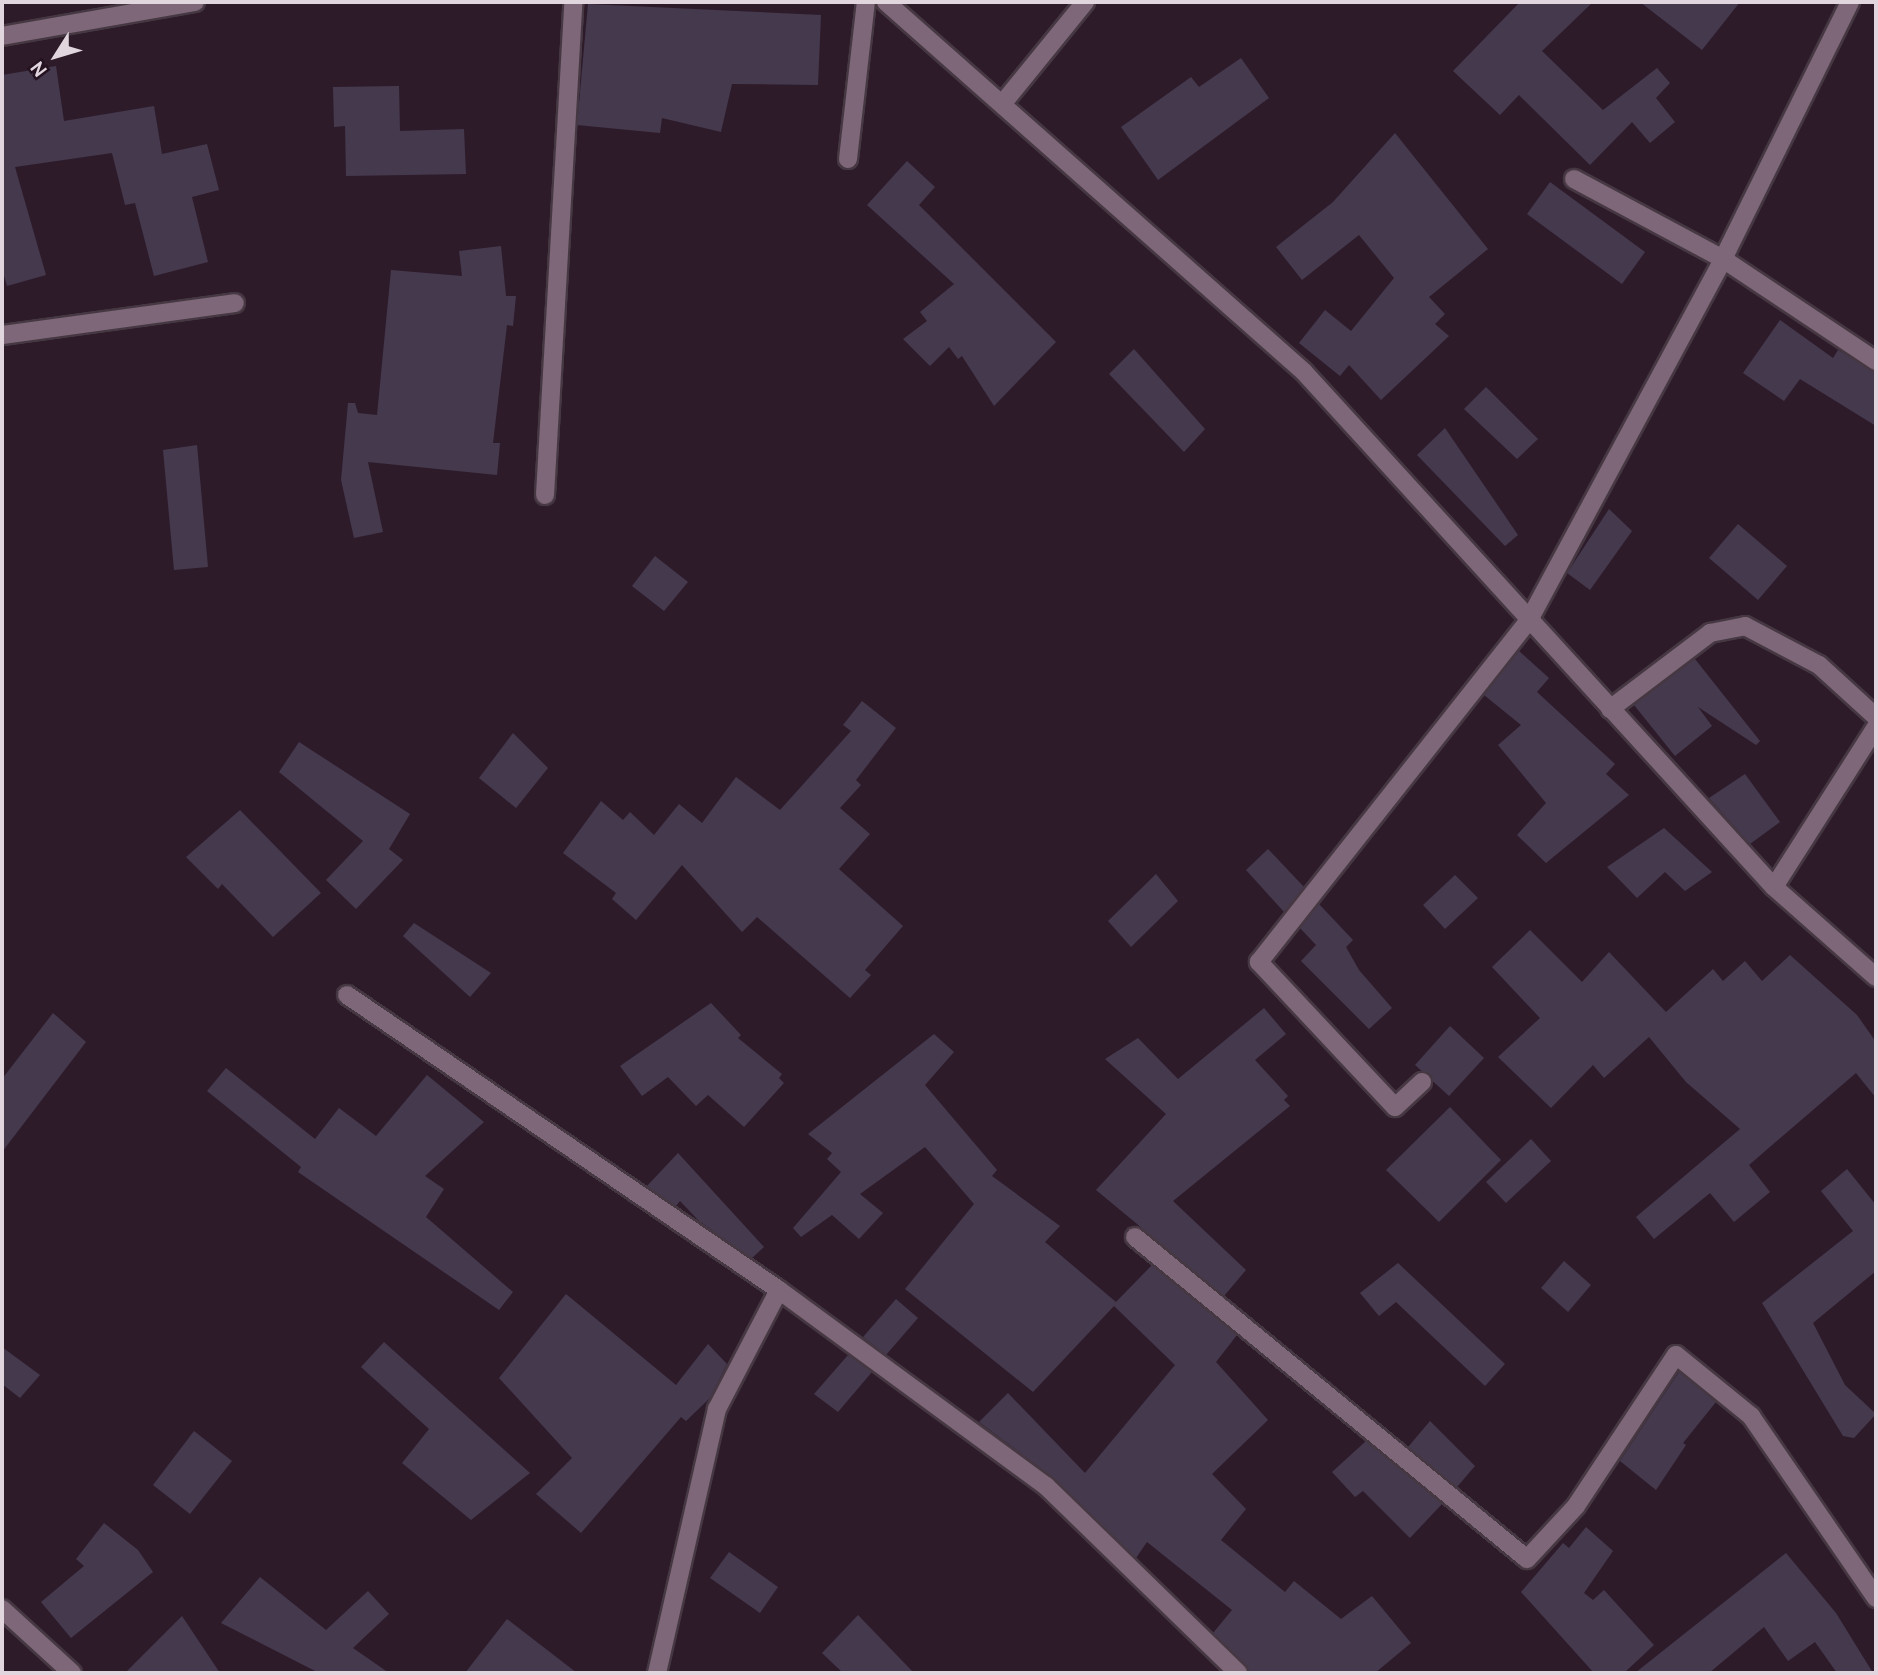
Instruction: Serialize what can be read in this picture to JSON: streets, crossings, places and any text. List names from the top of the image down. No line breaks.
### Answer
{"north":"bottom left"}
